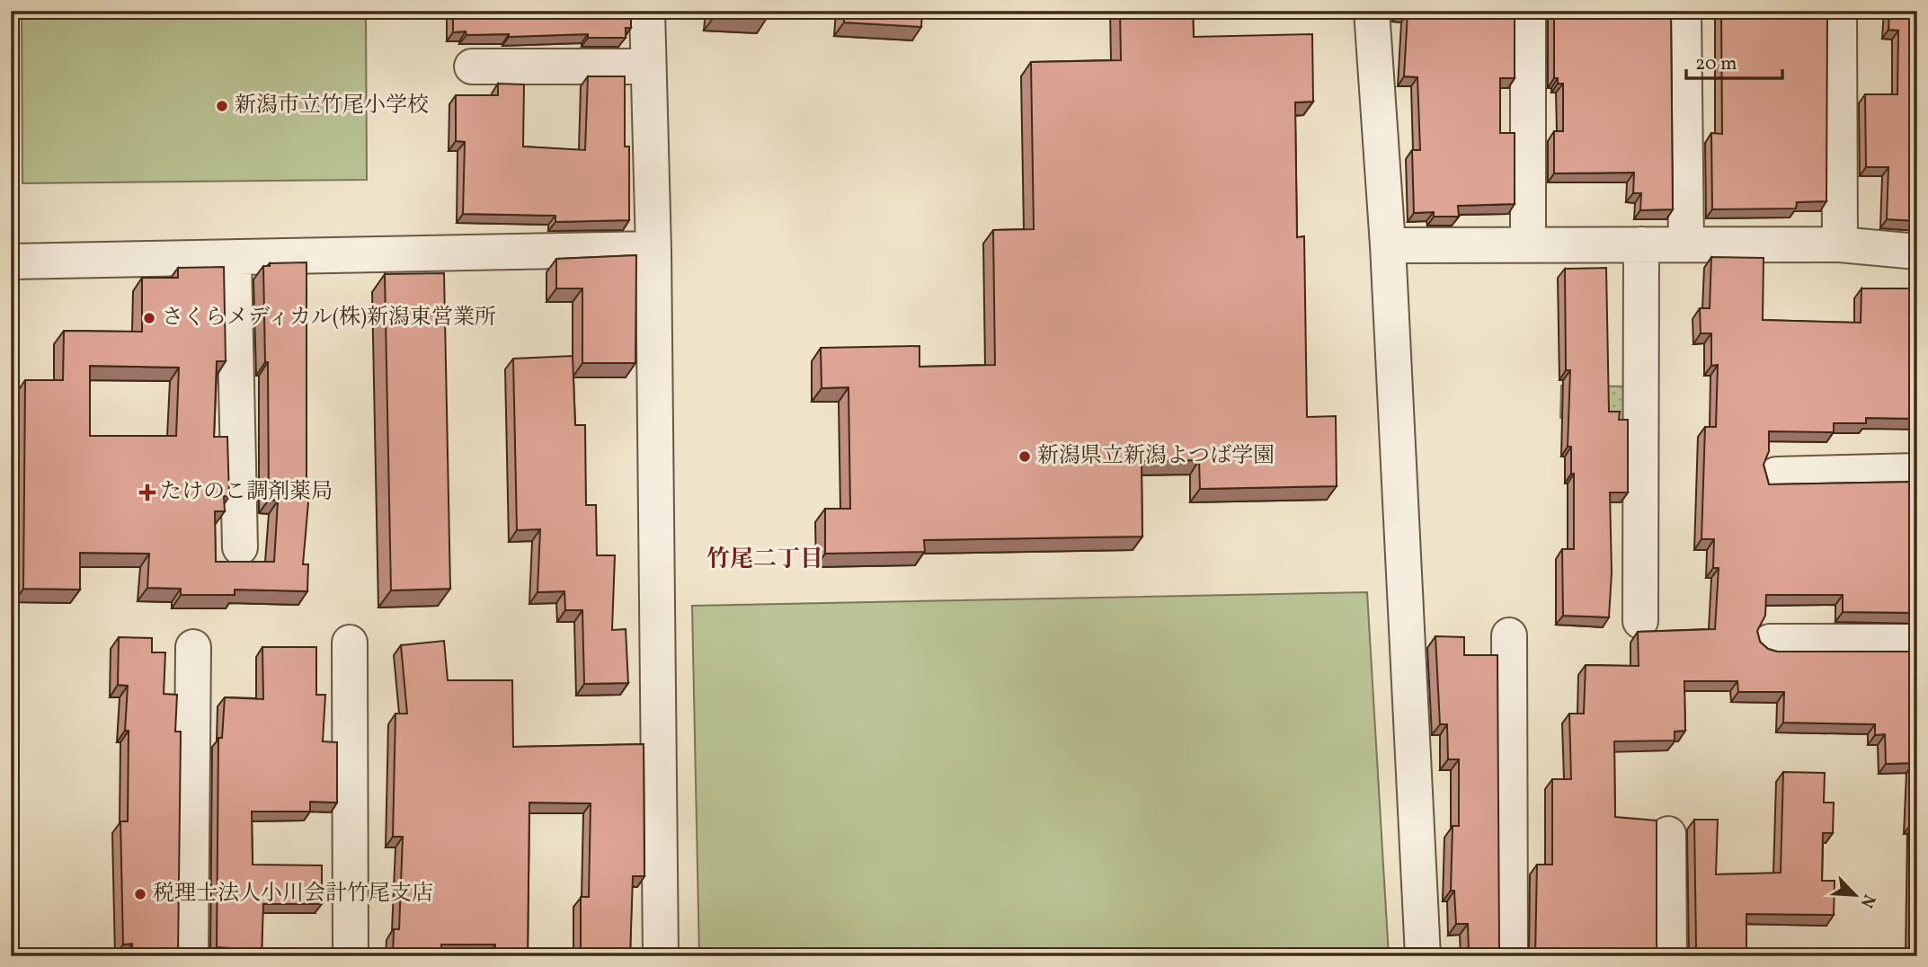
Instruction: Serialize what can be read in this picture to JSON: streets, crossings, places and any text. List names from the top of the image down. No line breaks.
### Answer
{"districts":["竹尾二丁目"],"places":{"other":["新潟市立竹尾小学校","さくらメディカル(株)新潟東営業所","新潟県立新潟よつば学園","税理士法人小川会計竹尾支店"],"health":["たけのこ調剤薬局"]},"scale_bar":"20 m","north":"bottom right"}
